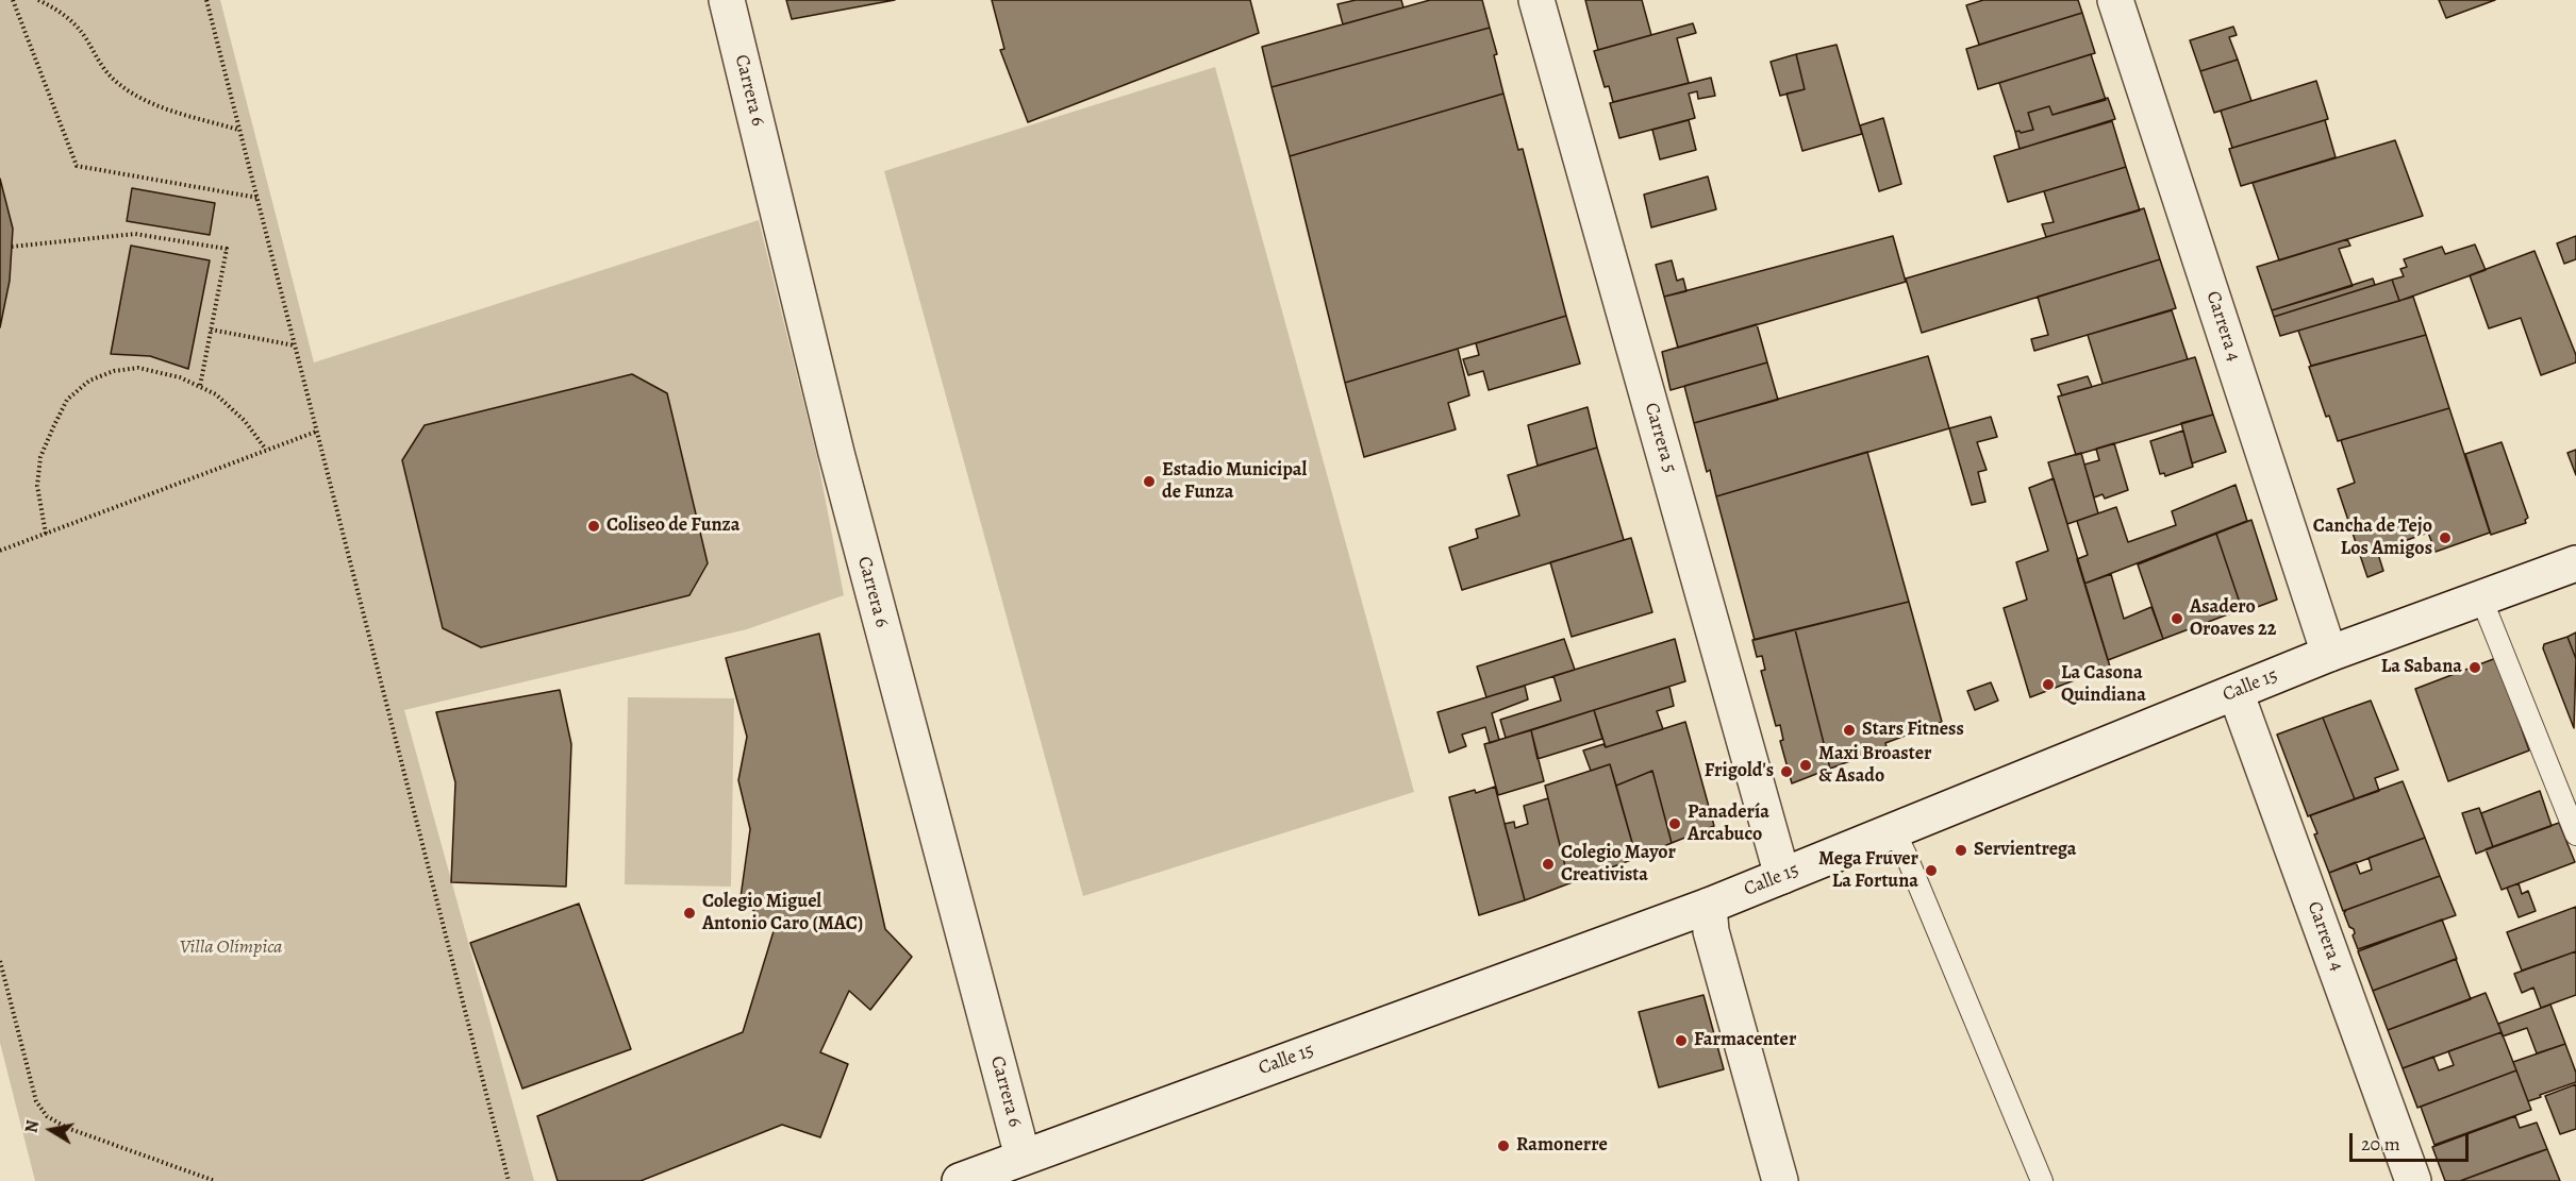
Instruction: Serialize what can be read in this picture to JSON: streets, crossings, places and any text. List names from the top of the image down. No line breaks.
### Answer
{"streets":{"street":["Carrera 6","Carrera 4","Carrera 5","Calle 15"]},"crossings":[["Carrera 6","Calle 15"],["Carrera 4","Calle 15"],["Carrera 5","Calle 15"]],"parks":["Villa Olímpica"],"places":["Estadio Municipal de Funza","Coliseo de Funza","Cancha de Tejo Los Amigos","Asadero Oroaves 22","La Sabana","La Casona Quindiana","Stars Fitness","Maxi Broaster & Asado","Frigold's","Panadería Arcabuco","Servientrega","Colegio Mayor Creativista","Mega Fruver La Fortuna","Colegio Miguel Antonio Caro (MAC)","Farmacenter","Ramonerre"],"scale_bar":"20 m","north":"left"}
